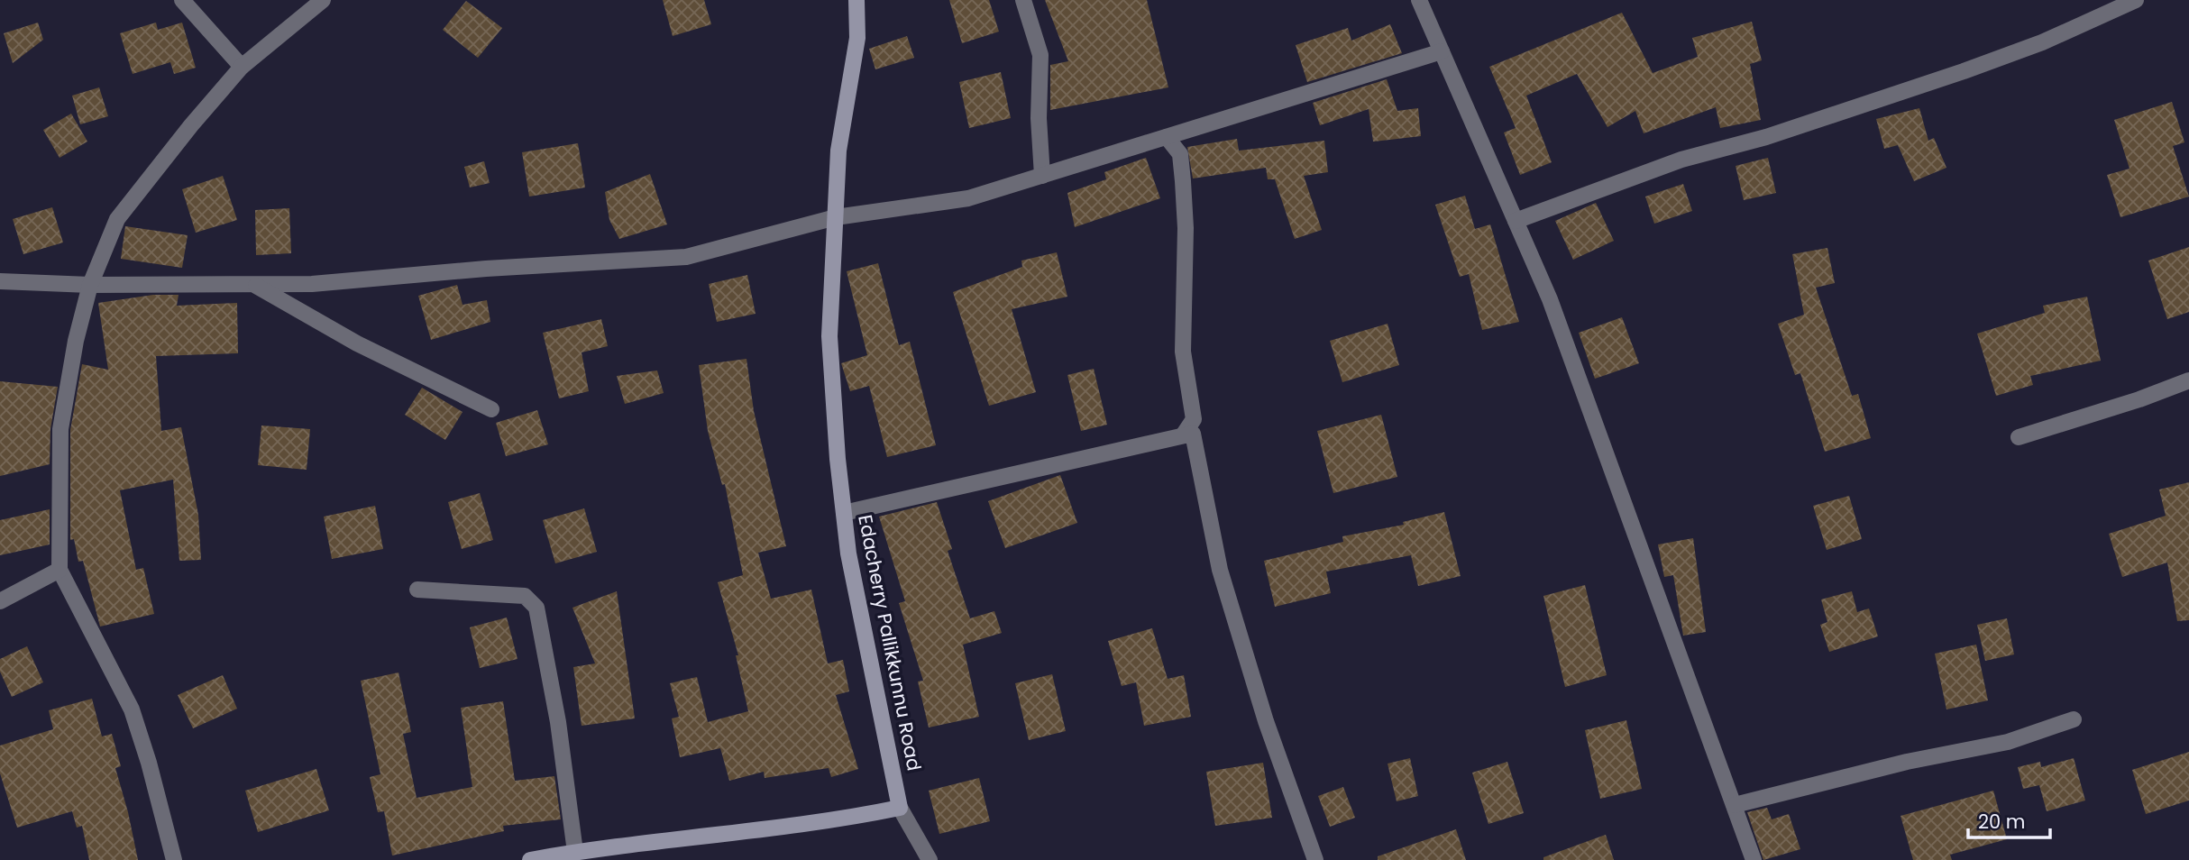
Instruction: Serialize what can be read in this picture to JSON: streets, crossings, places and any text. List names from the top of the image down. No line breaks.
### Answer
{"streets":{"main road":["Edacherry Pallikkunnu Road"]},"scale_bar":"20 m"}
